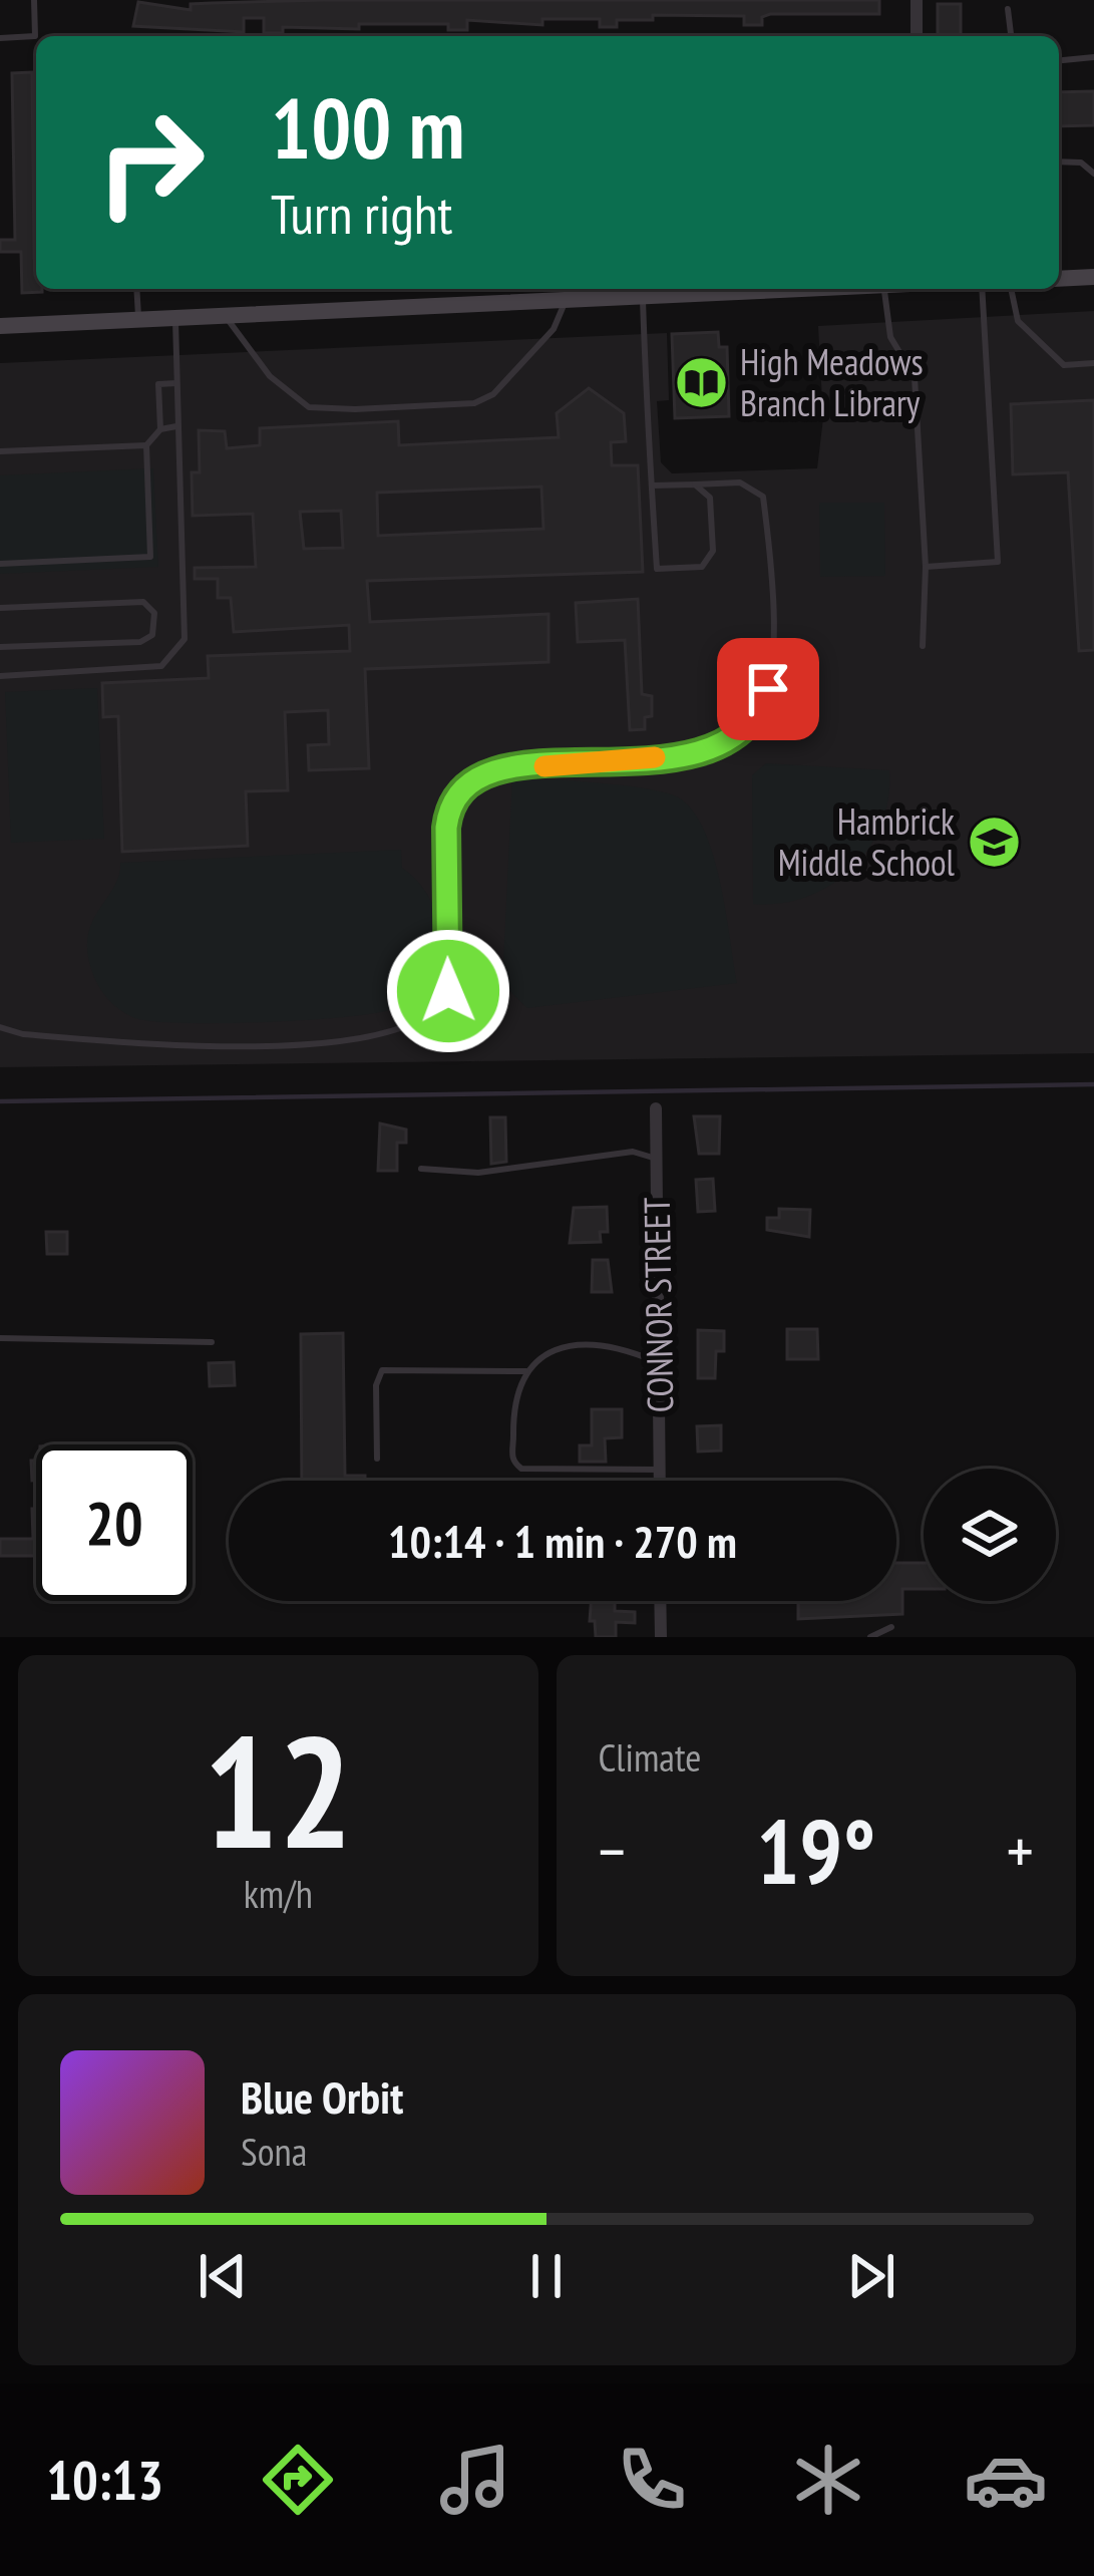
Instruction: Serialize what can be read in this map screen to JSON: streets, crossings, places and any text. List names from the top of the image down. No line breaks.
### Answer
{"streets":{"street":["CONNOR STREET"]},"places":{"library":["High Meadows Branch Library"],"school or university":["Hambrick Middle School"]},"page":{"turn":["100 m","Turn right"],"limit":"20","trip":"10:14 · 1 min · 270 m","tile":[["12","km/h"],"Climate"],"heat":["−","19°","+"],"song":["Blue Orbit","Sona"],"tabs":"10:13"}}
